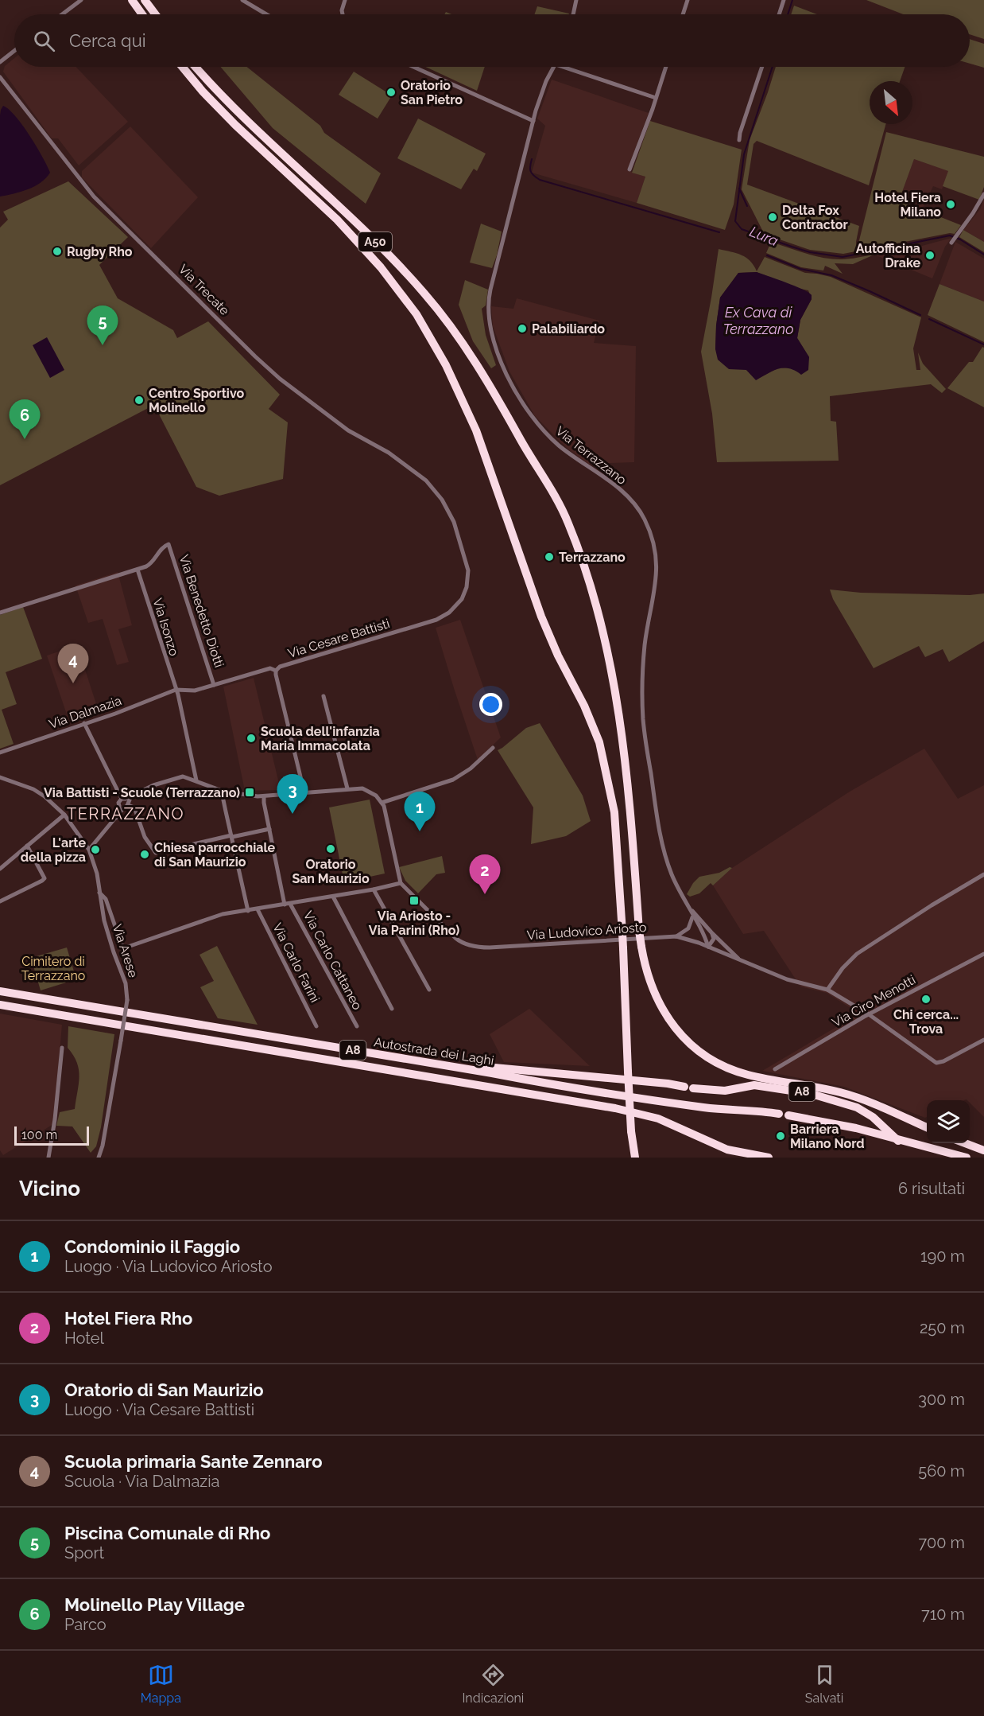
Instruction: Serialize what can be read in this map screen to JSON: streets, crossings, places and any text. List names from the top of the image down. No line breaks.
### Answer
{"streets":{"highway":["A50","A8","Autostrada dei Laghi"],"street":["Via Trecate","Via Terrazzano","Via Benedetto Diotti","Via Isonzo","Via Cesare Battisti","Via Dalmazia","Via Ludovico Ariosto","Via Arese","Via Carlo Cattaneo","Via Carlo Farini","Via Ciro Menotti"]},"crossings":[["Via Trecate","Via Cesare Battisti"],["Via Terrazzano","Via Ludovico Ariosto"],["Via Benedetto Diotti","Via Isonzo"],["Via Isonzo","Via Dalmazia"],["Via Ludovico Ariosto","Via Ciro Menotti"],["A8","Autostrada dei Laghi"]],"districts":["TERRAZZANO"],"water":["Lura","Ex Cava di Terrazzano"],"parks":["Cimitero di Terrazzano"],"places":{"other":["Oratorio San Pietro","Hotel Fiera Milano","Delta Fox Contractor","Rugby Rho","Autofficina Drake","Palabiliardo","Centro Sportivo Molinello","Terrazzano","Scuola dell'infanzia Maria Immacolata","Oratorio San Maurizio","L'arte della pizza","Chiesa parrocchiale di San Maurizio","Chi cerca... Trova","Barriera Milano Nord"],"transit":["Via Battisti - Scuole (Terrazzano)","Via Ariosto - Via Parini (Rho)"]},"scale_bar":"100 m","north":"bottom right","page":{"search":"Cerca qui","pins":["5","6","4","3","1","2"],"scale":"100 m","heading":["Vicino","6 risultati"],"list":[{"mark":"1","name":"Condominio il Faggio","note":"Luogo · Via Ludovico Ariosto","value":"190 m"},{"mark":"2","name":"Hotel Fiera Rho","note":"Hotel","value":"250 m"},{"mark":"3","name":"Oratorio di San Maurizio","note":"Luogo · Via Cesare Battisti","value":"300 m"},{"mark":"4","name":"Scuola primaria Sante Zennaro","note":"Scuola · Via Dalmazia","value":"560 m"},{"mark":"5","name":"Piscina Comunale di Rho","note":"Sport","value":"700 m"},{"mark":"6","name":"Molinello Play Village","note":"Parco","value":"710 m"}],"nav":["Mappa","Indicazioni","Salvati"]}}
